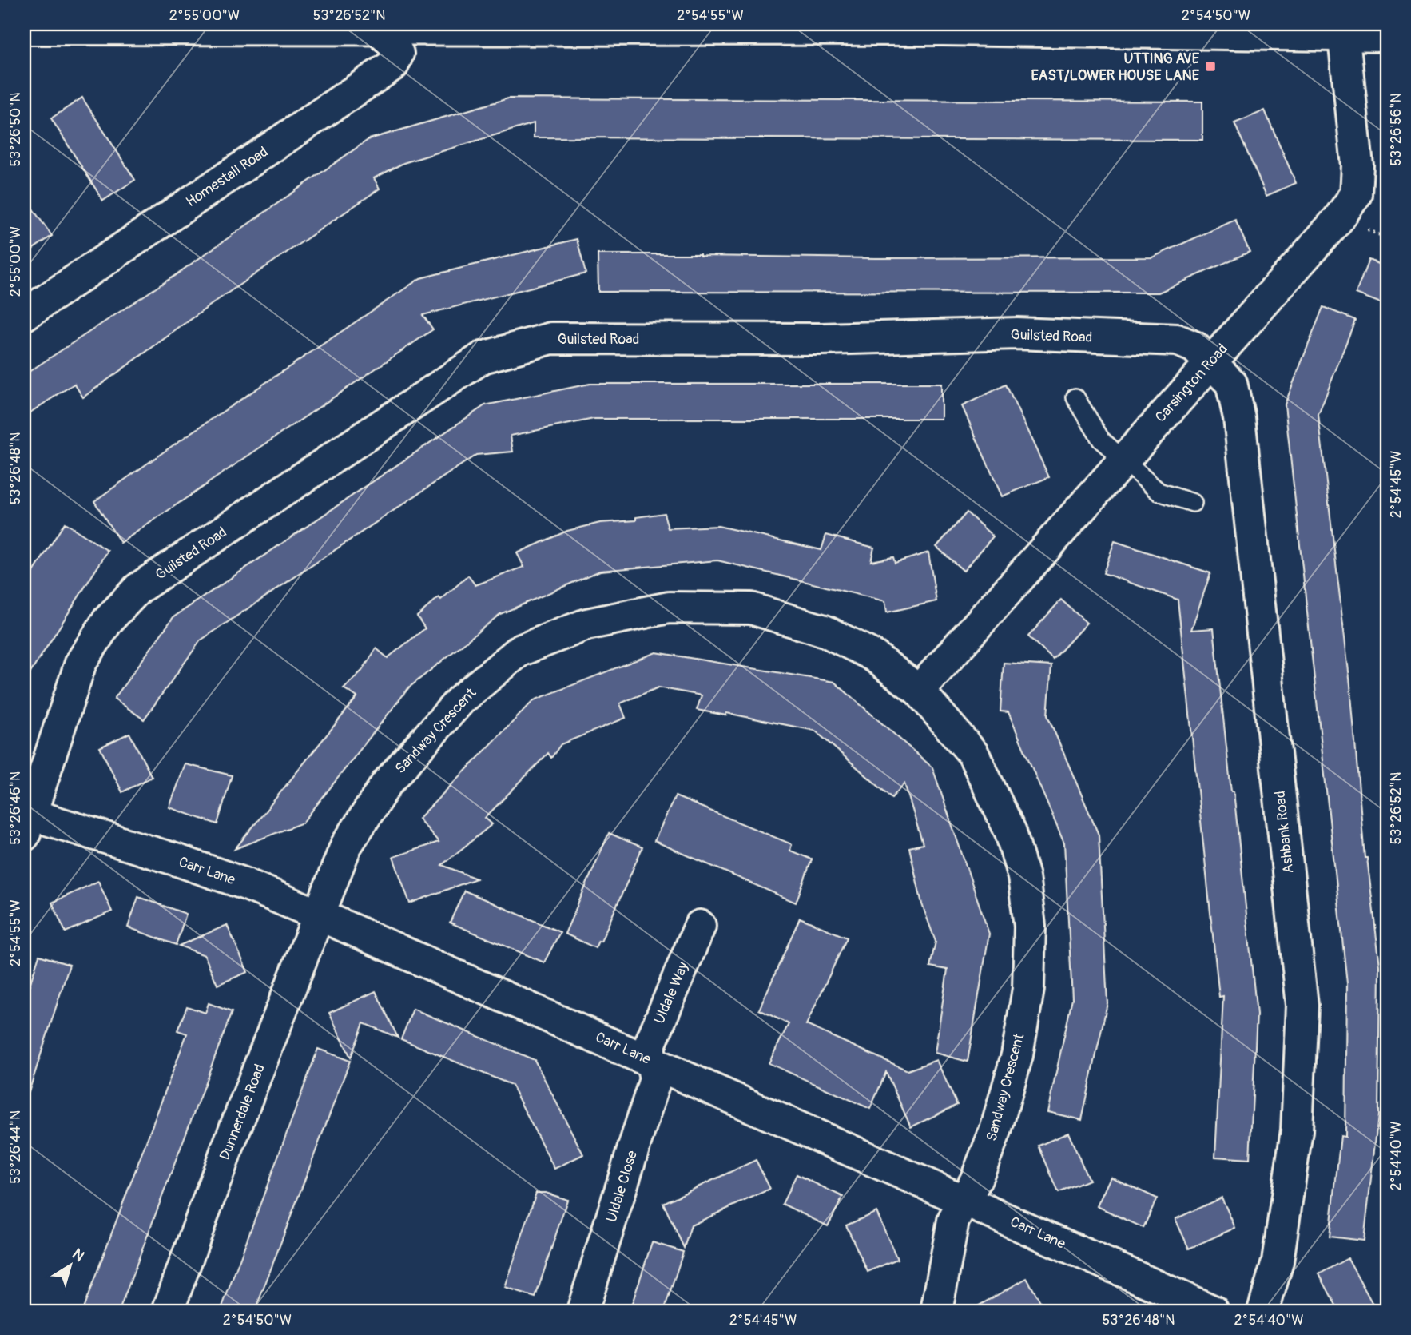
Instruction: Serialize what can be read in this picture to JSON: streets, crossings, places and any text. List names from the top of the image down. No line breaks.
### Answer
{"streets":{"street":["Homestall Road","Guilsted Road","Carsington Road","Sandway Crescent","Ashbank Road","Carr Lane","Uldale Way","Dunnerdale Road","Uldale Close"]},"crossings":[["Guilsted Road","Carsington Road"],["Guilsted Road","Ashbank Road"],["Guilsted Road","Carr Lane"],["Carsington Road","Sandway Crescent"],["Carsington Road","Ashbank Road"],["Sandway Crescent","Carr Lane"],["Sandway Crescent","Dunnerdale Road"],["Carr Lane","Uldale Way"],["Carr Lane","Dunnerdale Road"],["Carr Lane","Uldale Close"],["Uldale Way","Uldale Close"]],"places":{"transit":["UTTING AVE EAST/LOWER HOUSE LANE"]},"north":"top right","coordinates":["2°55'00\"W","53°26'52\"N","2°54'55\"W","2°54'50\"W","53°26'50\"N","53°26'56\"N","53°26'48\"N","2°54'45\"W","53°26'46\"N","53°26'44\"N","2°54'40\"W"]}
